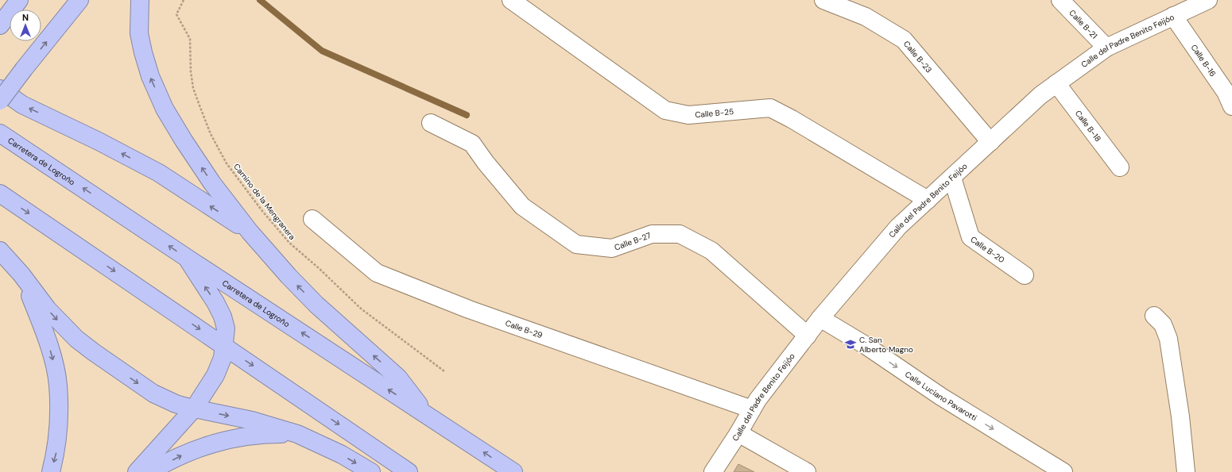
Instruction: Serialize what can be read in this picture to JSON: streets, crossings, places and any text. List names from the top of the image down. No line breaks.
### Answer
{"streets":{"highway":["Carretera de Logroño"],"street":["Calle B-21","Calle del Padre Benito Feijóo","Calle B-23","Calle B-16","Calle B-25","Calle B-18","Calle B-27","Calle B-20","Calle B-29","Calle Luciano Pavarotti"],"path":["Camino de la Mengranera"]},"crossings":[["Calle B-21","Calle del Padre Benito Feijóo"],["Calle del Padre Benito Feijóo","Calle B-23"],["Calle del Padre Benito Feijóo","Calle B-16"],["Calle del Padre Benito Feijóo","Calle B-25"],["Calle del Padre Benito Feijóo","Calle B-18"],["Calle del Padre Benito Feijóo","Calle B-27"],["Calle del Padre Benito Feijóo","Calle B-20"],["Calle del Padre Benito Feijóo","Calle B-29"],["Calle del Padre Benito Feijóo","Calle Luciano Pavarotti"]],"one_way":["Calle Luciano Pavarotti"],"places":{"school or university":["C. San Alberto Magno"]},"north":"top"}
